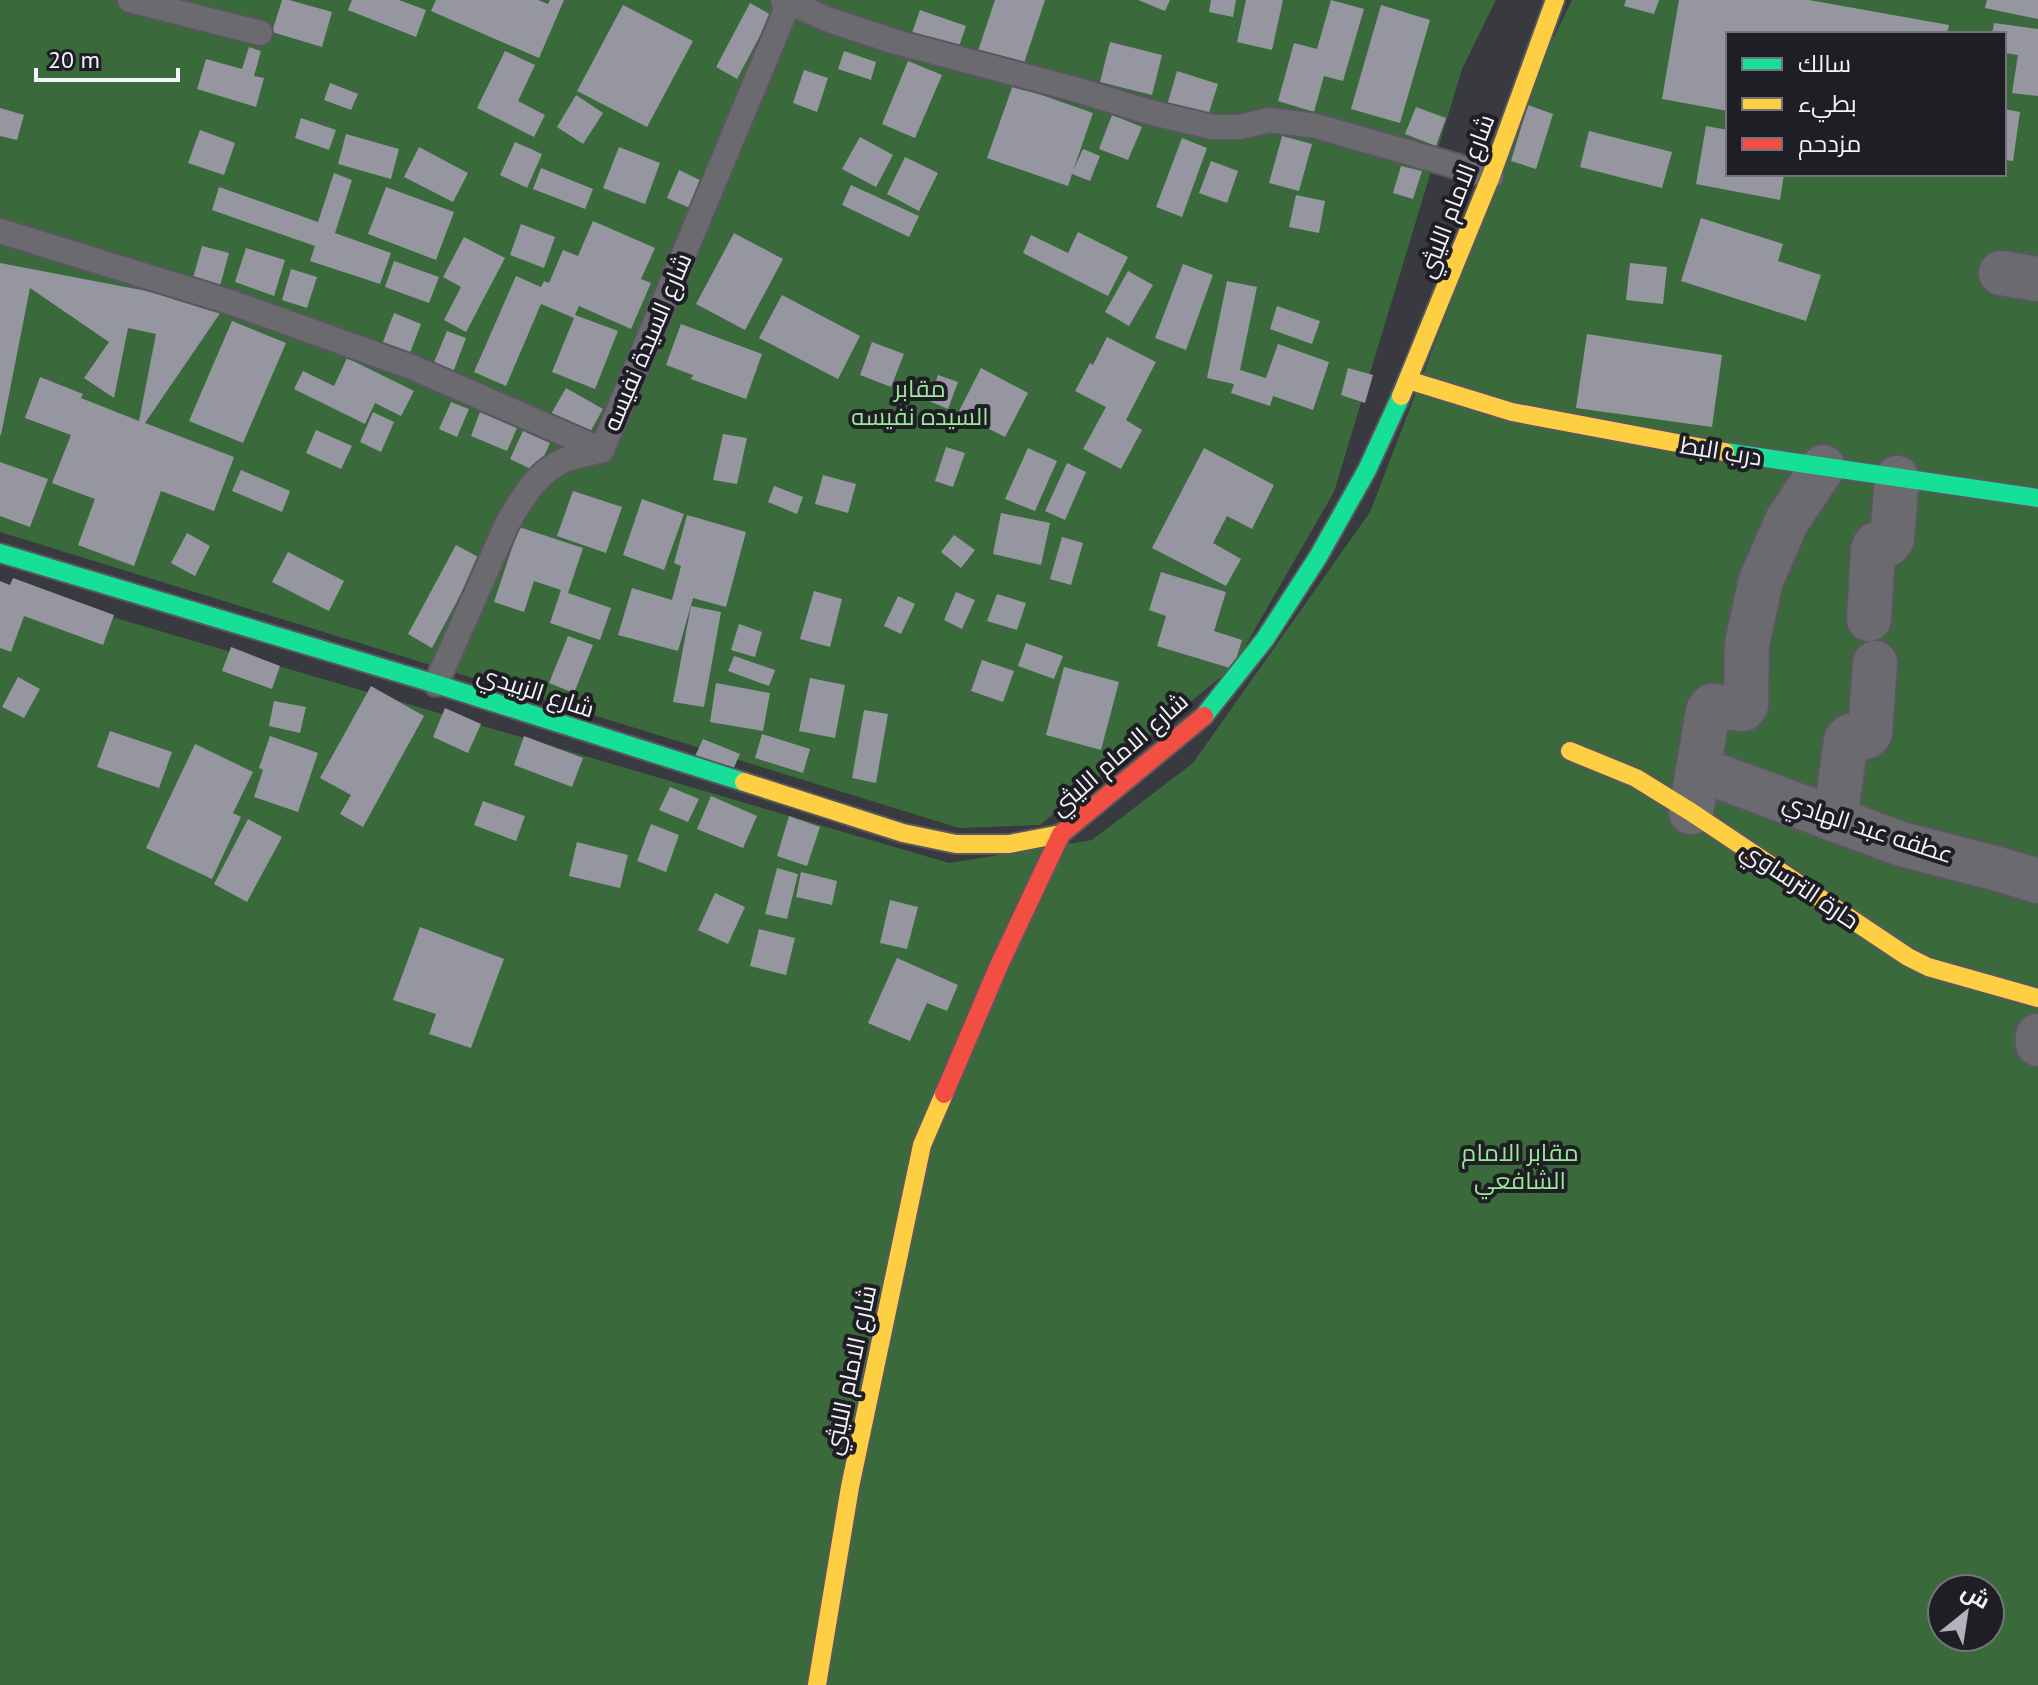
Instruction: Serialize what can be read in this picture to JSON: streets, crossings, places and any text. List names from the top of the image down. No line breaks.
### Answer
{"streets":{"street":["شارع الامام الليثي","درب البط","شارع الزبيدي","عطفه عبد الهادي","حارة الترساوي"],"lane":["شارع السيدة نفيسه"]},"crossings":[["شارع الامام الليثي","درب البط"],["شارع الامام الليثي","شارع الزبيدي"],["شارع السيدة نفيسه","شارع الزبيدي"]],"parks":["مقابر السيده نفيسه","مقابر الامام الشافعي"],"legend":["سالك","بطيء","مزدحم"],"scale_bar":"20 m","north":"top right"}
